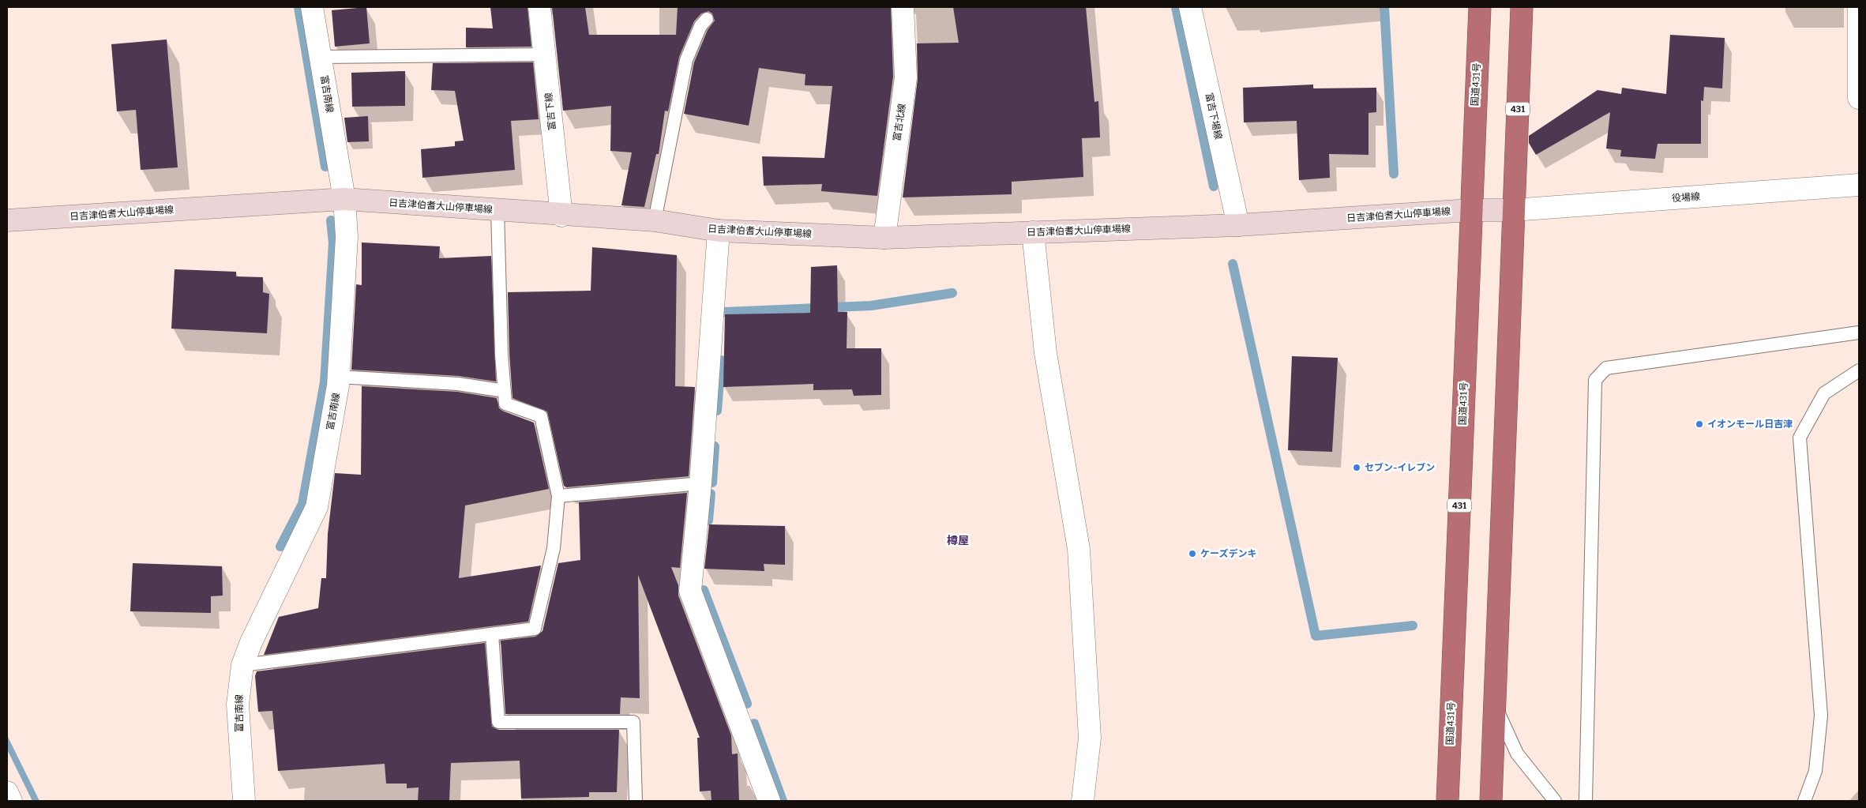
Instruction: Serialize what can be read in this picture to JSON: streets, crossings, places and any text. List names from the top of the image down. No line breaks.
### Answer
{"streets":{"highway":["国道431号","431"],"main road":["日吉津伯耆大山停車場線"],"street":["富吉南線","富吉下線","富吉下場線","富吉北線","役場線"]},"crossings":[["国道431号","日吉津伯耆大山停車場線"],["富吉南線","日吉津伯耆大山停車場線"],["431","役場線"],["431","日吉津伯耆大山停車場線"],["富吉下線","日吉津伯耆大山停車場線"],["富吉下場線","日吉津伯耆大山停車場線"],["富吉北線","日吉津伯耆大山停車場線"],["役場線","日吉津伯耆大山停車場線"]],"districts":["樽屋"],"places":["イオンモール日吉津","セブン-イレブン","ケーズデンキ"]}
